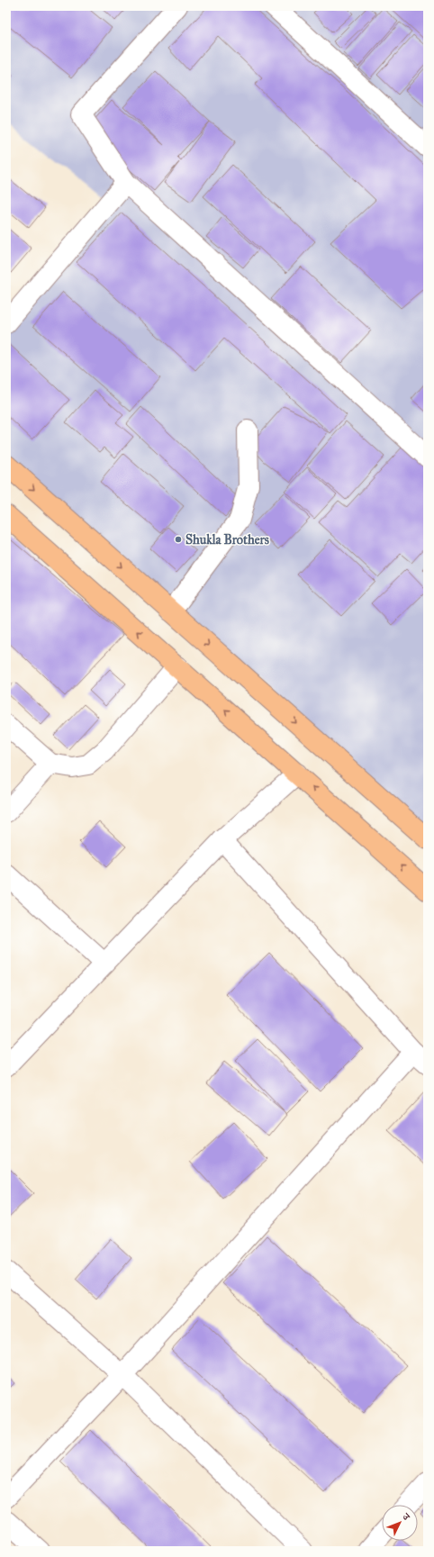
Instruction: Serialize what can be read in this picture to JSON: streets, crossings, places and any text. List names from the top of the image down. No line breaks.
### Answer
{"places":["Shukla Brothers"],"north":"top right"}
